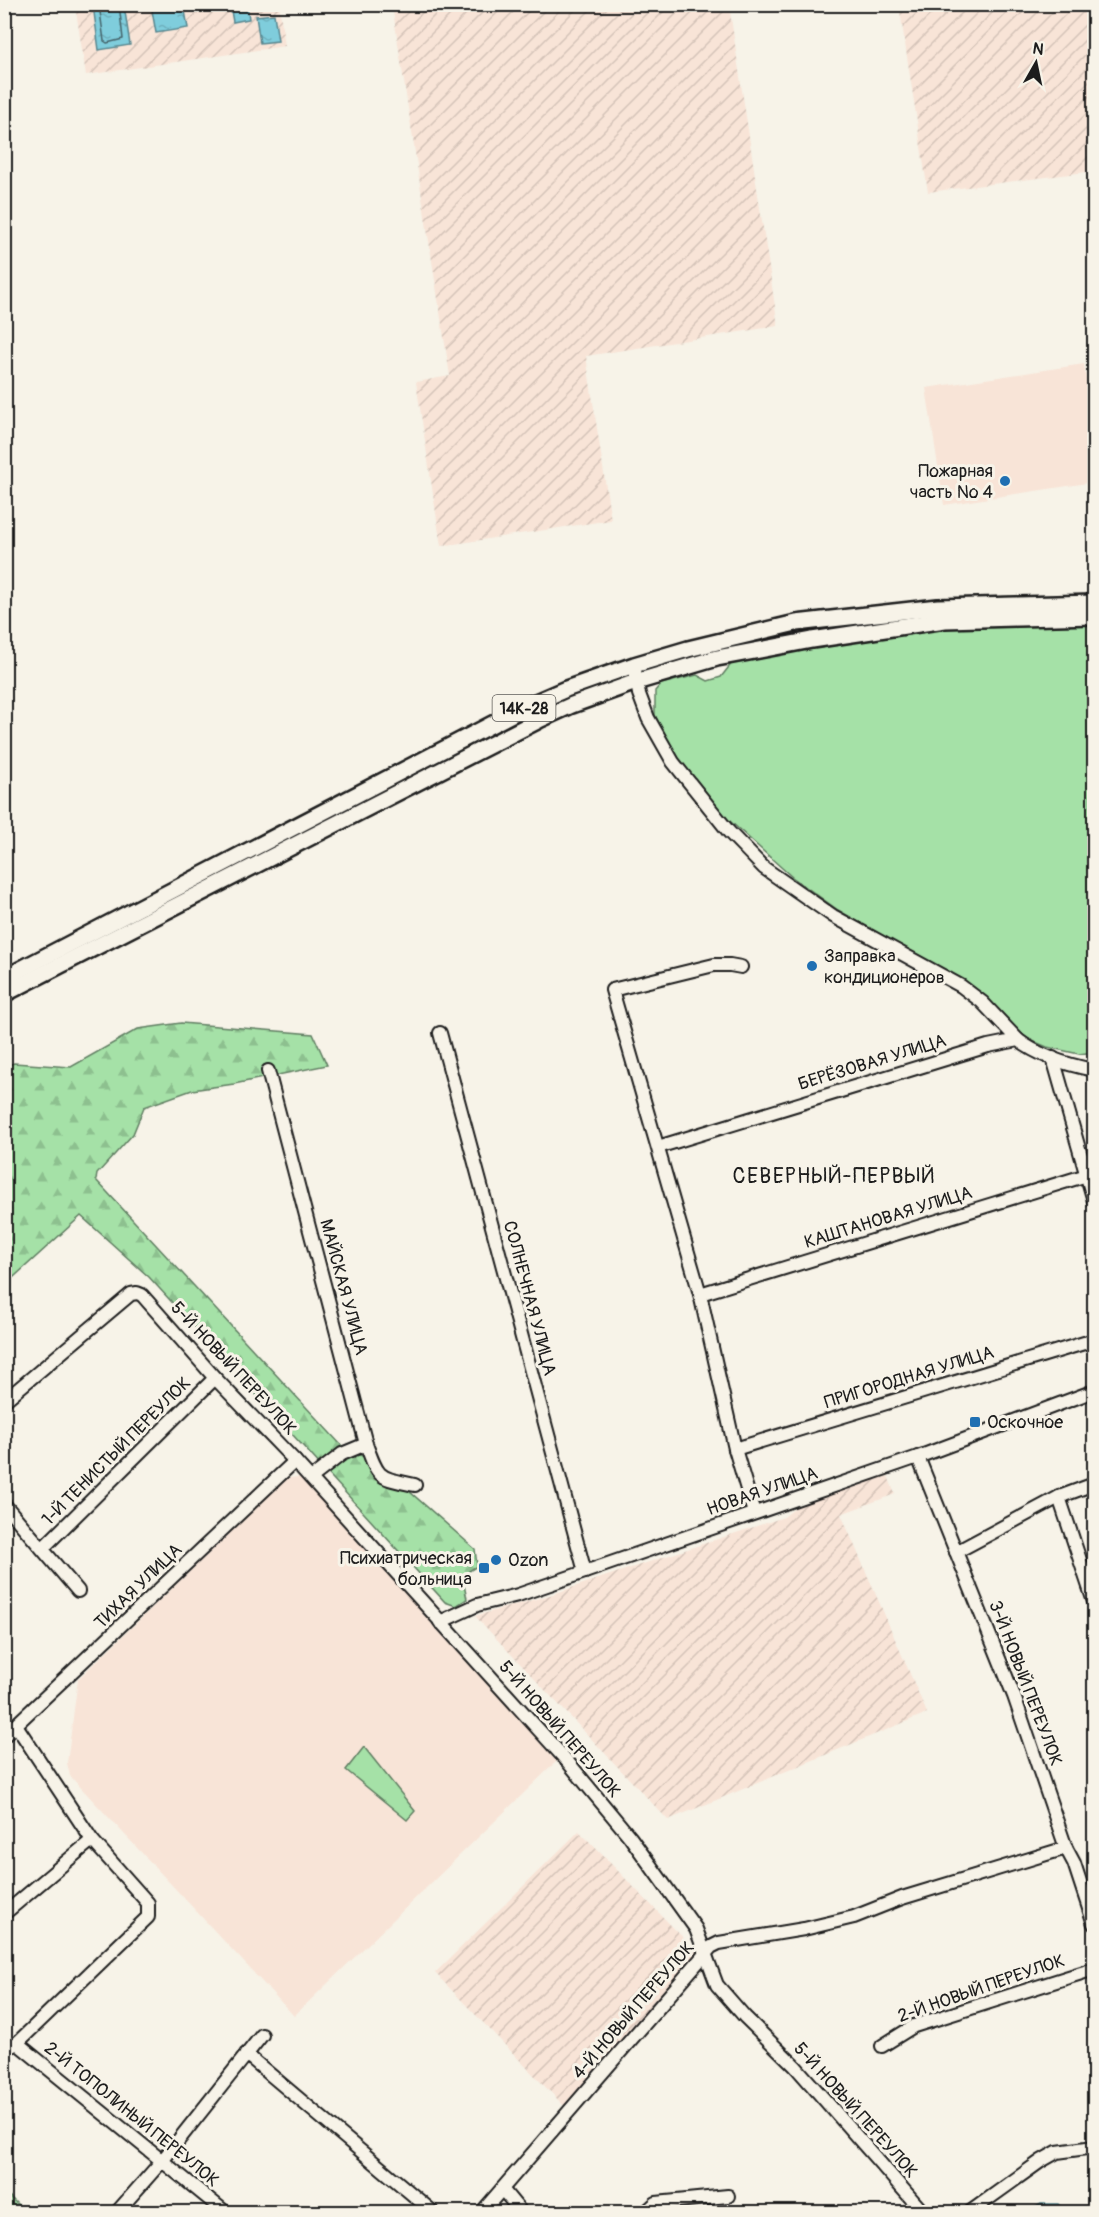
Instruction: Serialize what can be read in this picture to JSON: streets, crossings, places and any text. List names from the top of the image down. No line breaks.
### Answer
{"streets":{"main road":["14К-28"],"street":["БЕРЁЗОВАЯ УЛИЦА","КАШТАНОВАЯ УЛИЦА","МАЙСКАЯ УЛИЦА","СОЛНЕЧНАЯ УЛИЦА","5-Й НОВЫЙ ПЕРЕУЛОК","ПРИГОРОДНАЯ УЛИЦА","1-Й ТЕНИСТЫЙ ПЕРЕУЛОК","НОВАЯ УЛИЦА","ТИХАЯ УЛИЦА","3-Й НОВЫЙ ПЕРЕУЛОК","2-Й НОВЫЙ ПЕРЕУЛОК","4-Й НОВЫЙ ПЕРЕУЛОК","2-Й ТОПОЛИНЫЙ ПЕРЕУЛОК"]},"crossings":[["СОЛНЕЧНАЯ УЛИЦА","НОВАЯ УЛИЦА"],["5-Й НОВЫЙ ПЕРЕУЛОК","1-Й ТЕНИСТЫЙ ПЕРЕУЛОК"],["5-Й НОВЫЙ ПЕРЕУЛОК","НОВАЯ УЛИЦА"],["5-Й НОВЫЙ ПЕРЕУЛОК","ТИХАЯ УЛИЦА"],["5-Й НОВЫЙ ПЕРЕУЛОК","4-Й НОВЫЙ ПЕРЕУЛОК"],["НОВАЯ УЛИЦА","3-Й НОВЫЙ ПЕРЕУЛОК"],["3-Й НОВЫЙ ПЕРЕУЛОК","4-Й НОВЫЙ ПЕРЕУЛОК"]],"districts":["СЕВЕРНЫЙ-ПЕРВЫЙ"],"places":{"other":["Пожарная часть № 4","Заправка кондиционеров","Ozon"],"transit":["Оскочное","Психиатрическая больница"]},"north":"top"}
